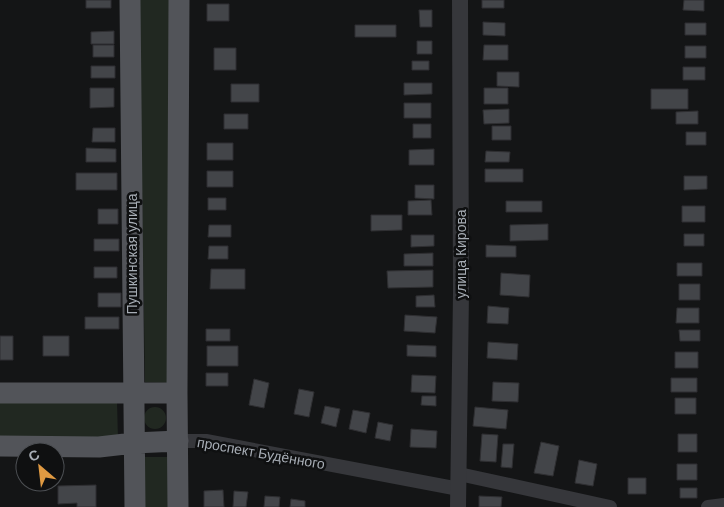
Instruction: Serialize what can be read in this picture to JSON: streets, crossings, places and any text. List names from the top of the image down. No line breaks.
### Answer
{"streets":{"main road":["Пушкинская улица","проспект Будённого"],"street":["улица Кирова"]},"crossings":[["Пушкинская улица","проспект Будённого"],["улица Кирова","проспект Будённого"]],"north":"top left"}
